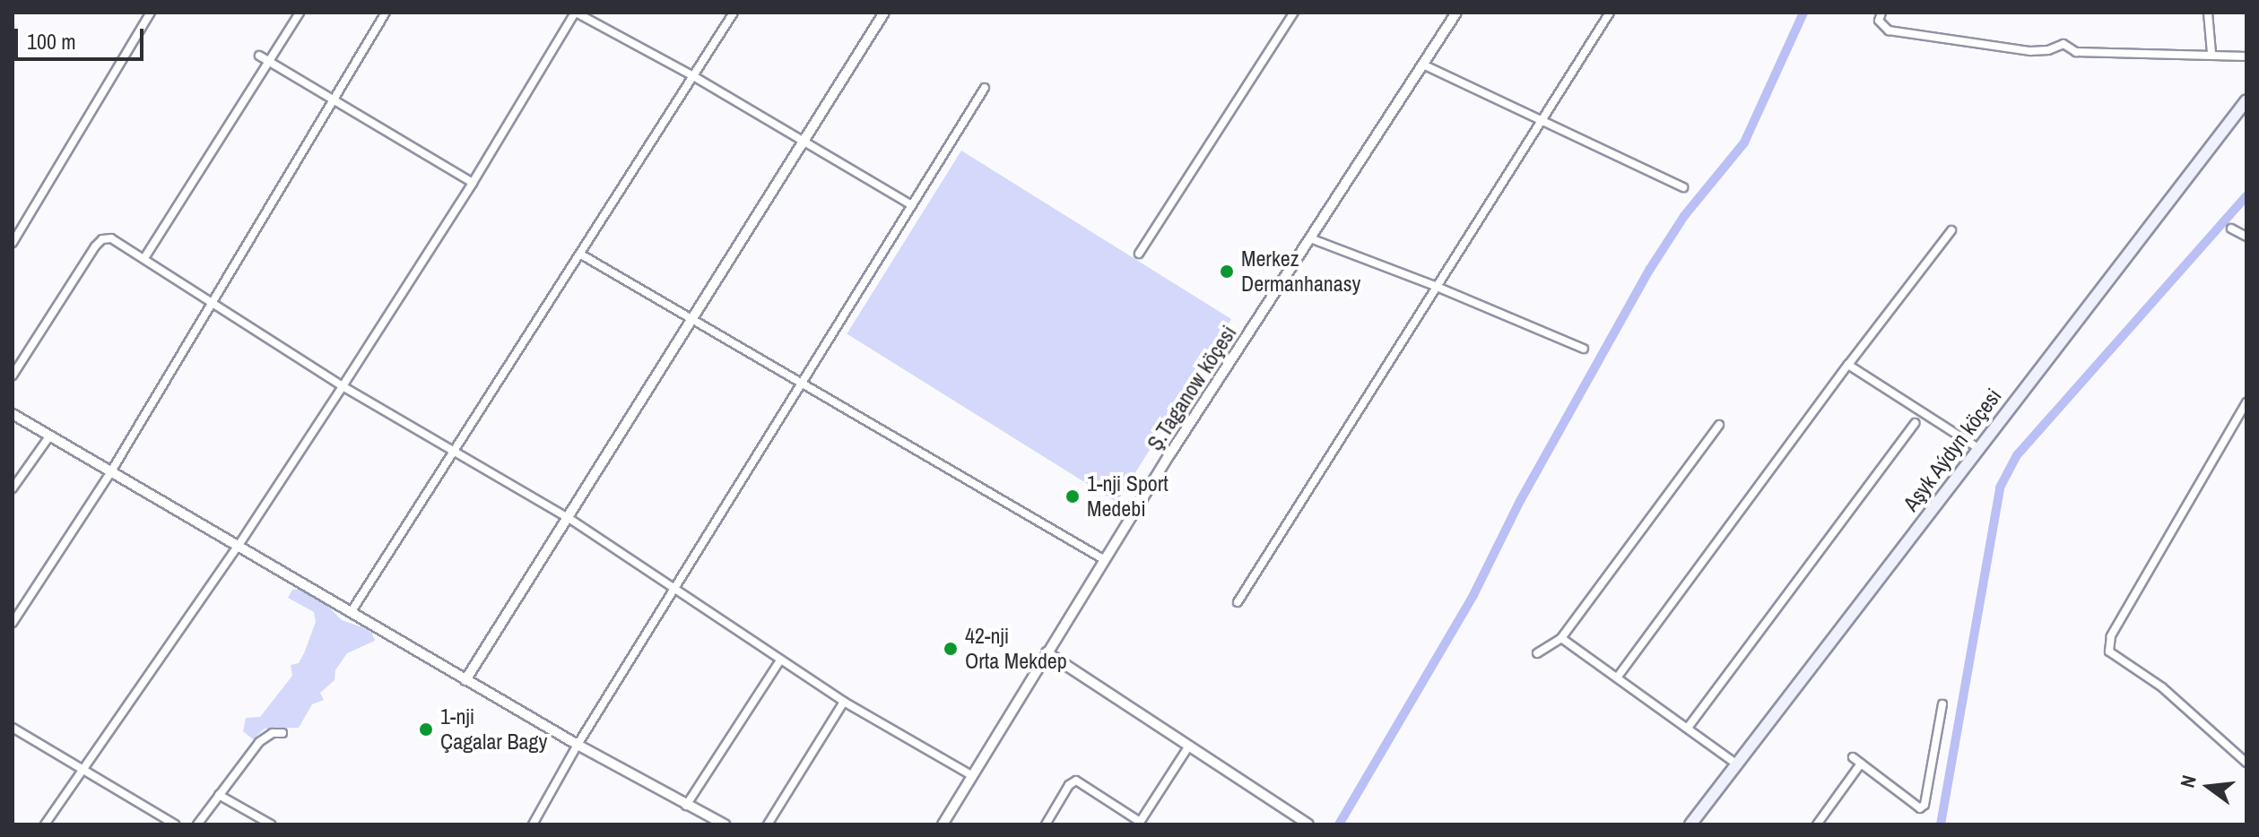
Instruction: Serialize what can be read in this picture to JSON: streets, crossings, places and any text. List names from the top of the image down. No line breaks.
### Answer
{"streets":{"main road":["Aşyk Aýdyn köçesi"],"street":["Ş.Taganow köçesi"]},"places":["Merkez Dermanhanasy","1-nji Sport Medebi","42-nji Orta Mekdep","1-nji Çagalar Bagy"],"scale_bar":"100 m","north":"left"}
